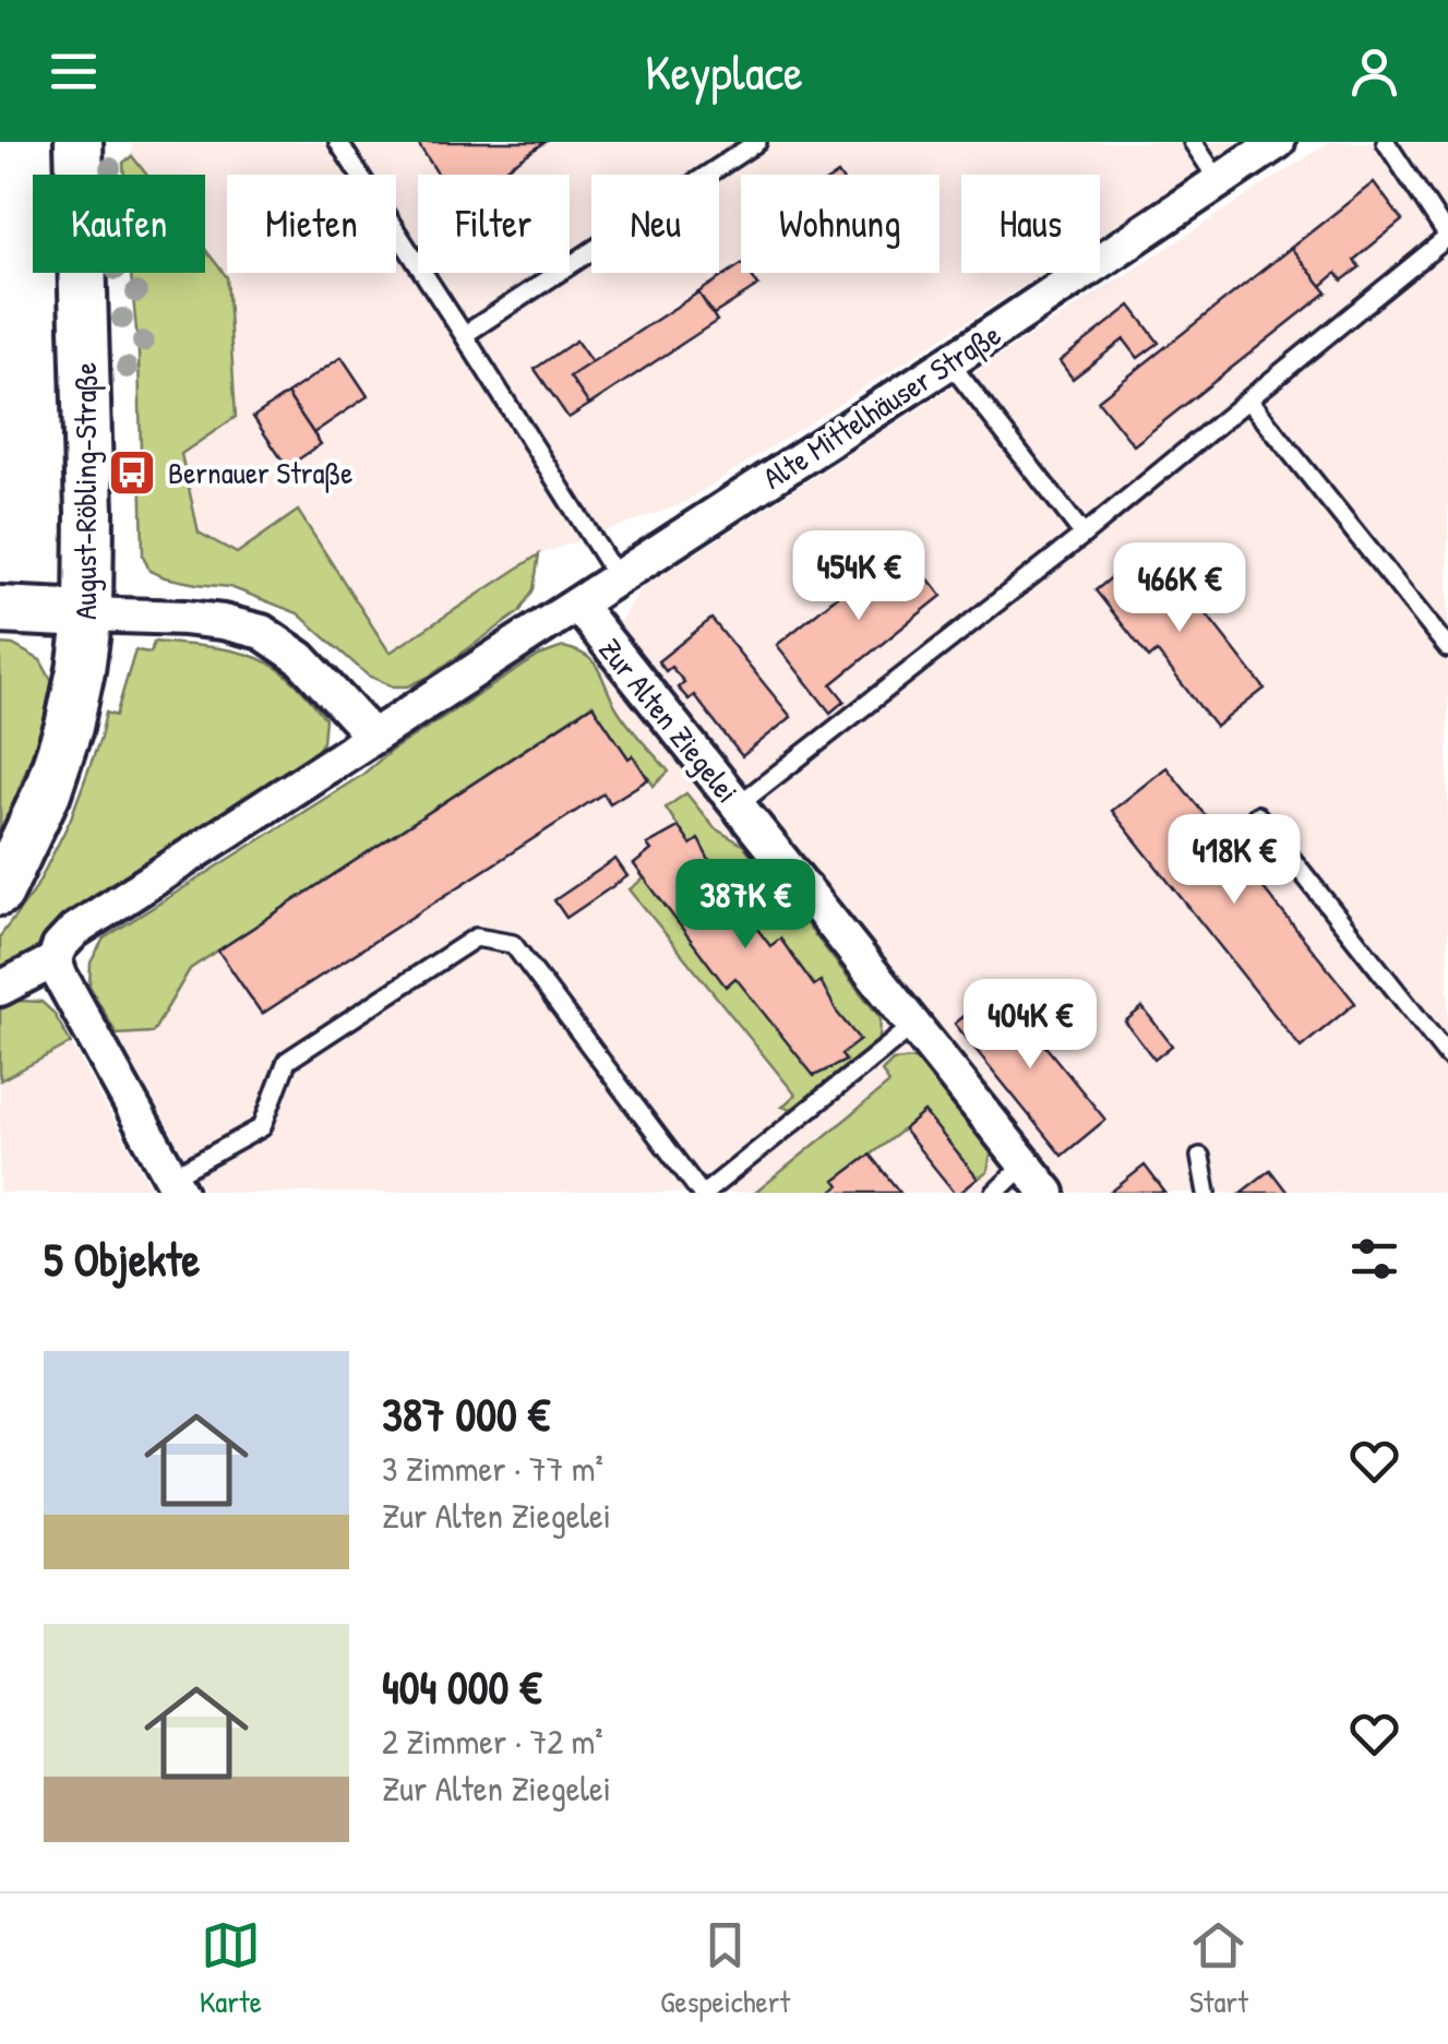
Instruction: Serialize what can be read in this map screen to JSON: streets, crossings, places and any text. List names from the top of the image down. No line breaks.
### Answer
{"streets":{"street":["Alte Mittelhäuser Straße","August-Röbling-Straße","Zur Alten Ziegelei"]},"crossings":[["Alte Mittelhäuser Straße","Zur Alten Ziegelei"]],"places":{"bus stop":["Bernauer Straße"]},"page":{"header":"Keyplace","chip":["Kaufen","Mieten","Filter","Neu","Wohnung","Haus"],"price":["454K €","466K €","418K €","387K €","404K €"],"heading":"5 Objekte","list":[{"name":"387 000 €","note":"3 Zimmer · 77 m² · Zur Alten Ziegelei"},{"name":"404 000 €","note":"2 Zimmer · 72 m² · Zur Alten Ziegelei"}],"tabs":["Karte","Gespeichert","Start"]}}
